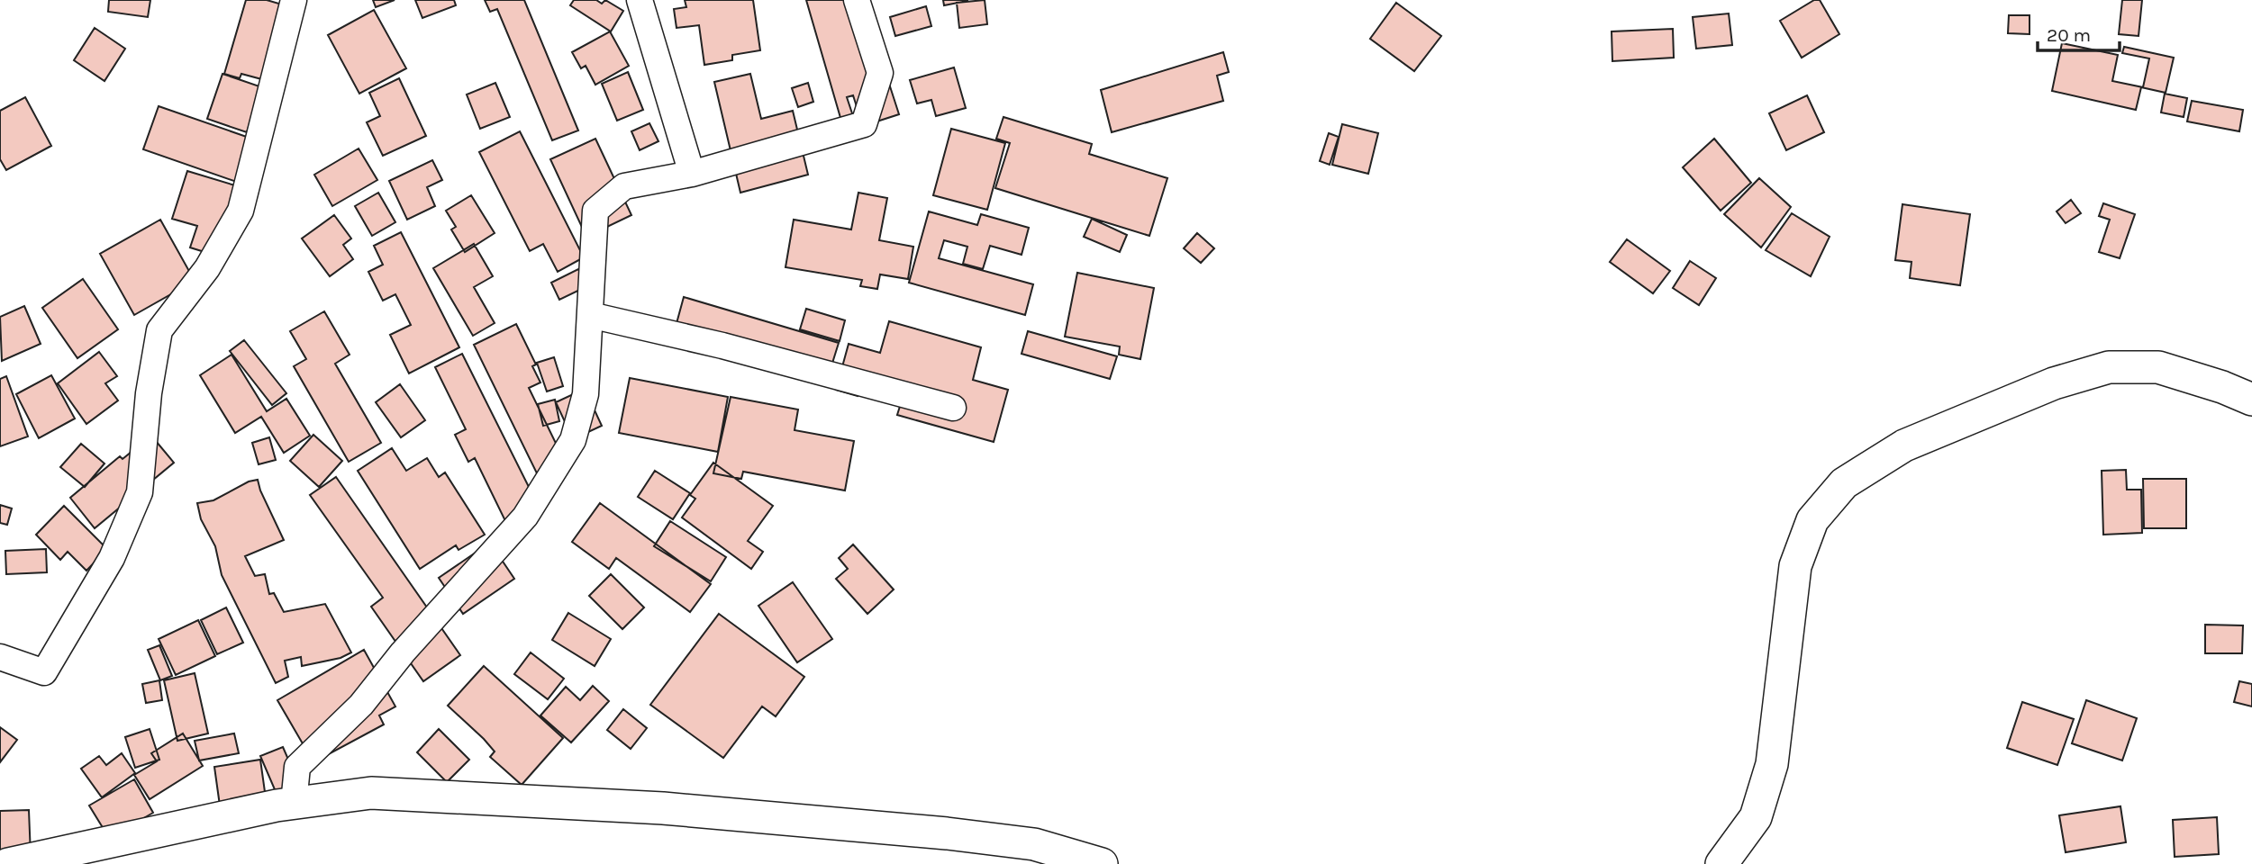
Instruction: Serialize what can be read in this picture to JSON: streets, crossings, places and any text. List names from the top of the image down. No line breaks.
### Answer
{"scale_bar":"20 m"}
